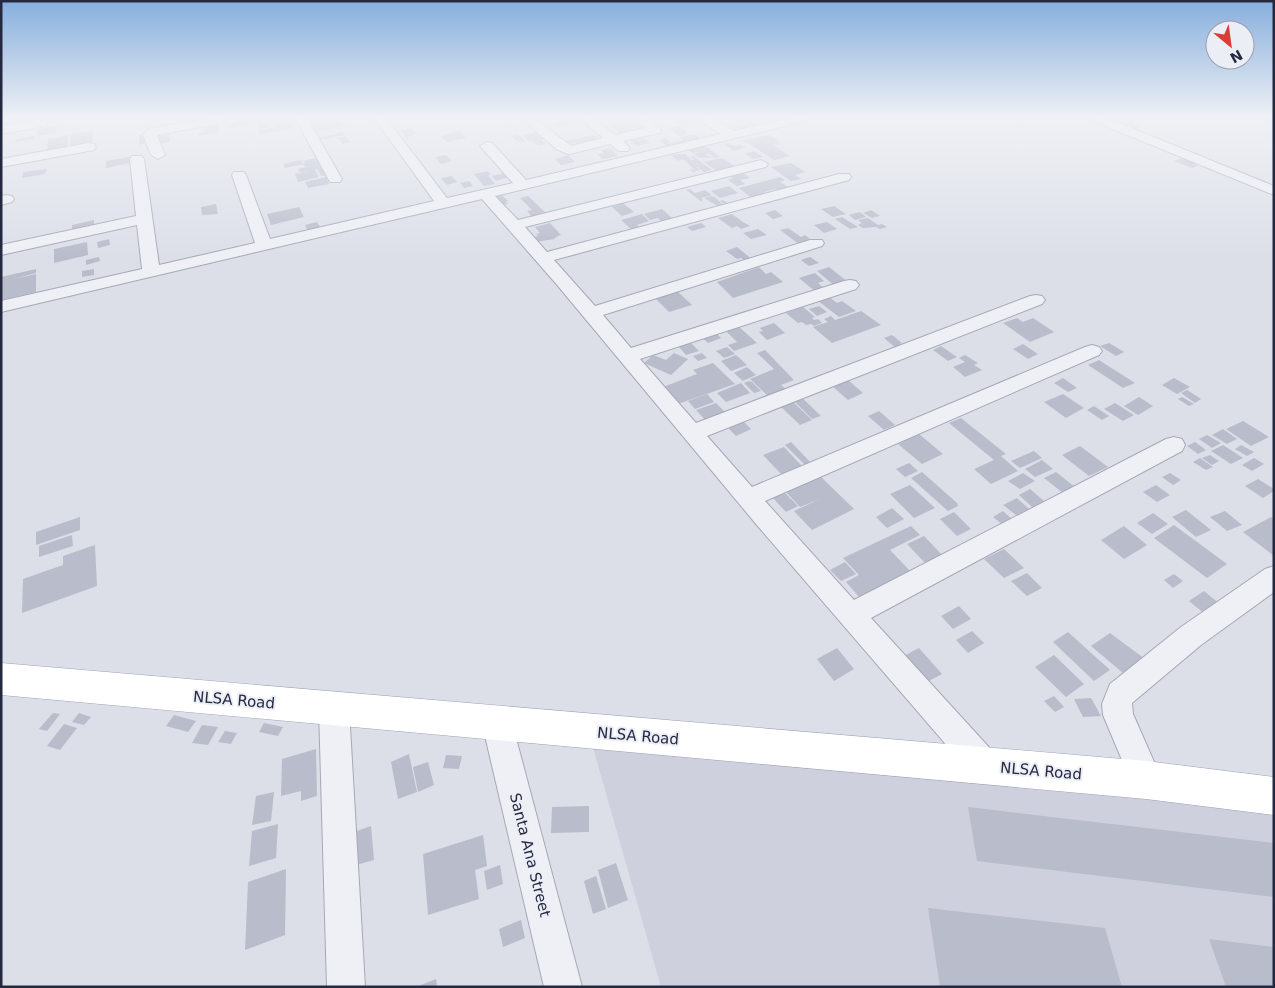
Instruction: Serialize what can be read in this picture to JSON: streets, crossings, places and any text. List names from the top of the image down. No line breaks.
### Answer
{"streets":{"main road":["NLSA Road"],"street":["Santa Ana Street"]},"crossings":[["NLSA Road","Santa Ana Street"]],"north":"bottom right"}
